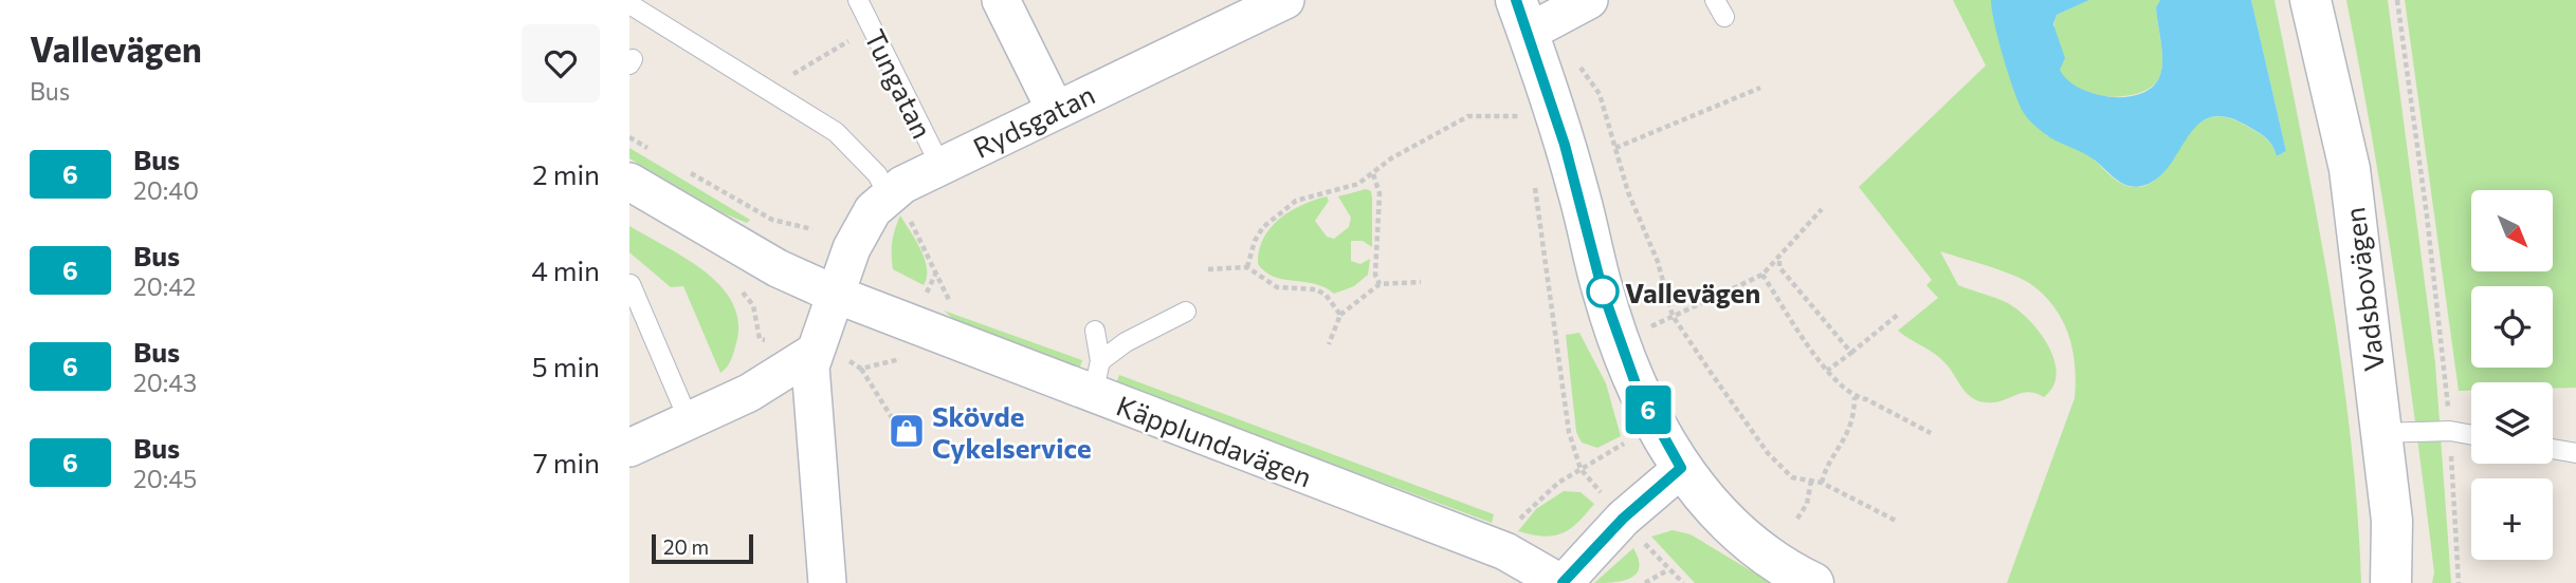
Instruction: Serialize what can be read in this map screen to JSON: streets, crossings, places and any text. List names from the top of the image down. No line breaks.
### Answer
{"streets":{"street":["Rydsgatan","Vadsbovägen","Käpplundavägen"],"lane":["Tungatan"]},"crossings":[["Tungatan","Rydsgatan"],["Rydsgatan","Käpplundavägen"]],"places":{"other":["Vallevägen"],"shop":["Skövde Cykelservice"]},"lines":["bus line 6"],"scale_bar":"20 m","north":"bottom right","page":{"heading":["Vallevägen","Bus"],"on_map":"6","list":[{"mark":"6","name":"Bus","note":"20:40","value":"2 min"},{"mark":"6","name":"Bus","note":"20:42","value":"4 min"},{"mark":"6","name":"Bus","note":"20:43","value":"5 min"},{"mark":"6","name":"Bus","note":"20:45","value":"7 min"}],"map_buttons":"+","scale":"20 m"}}
